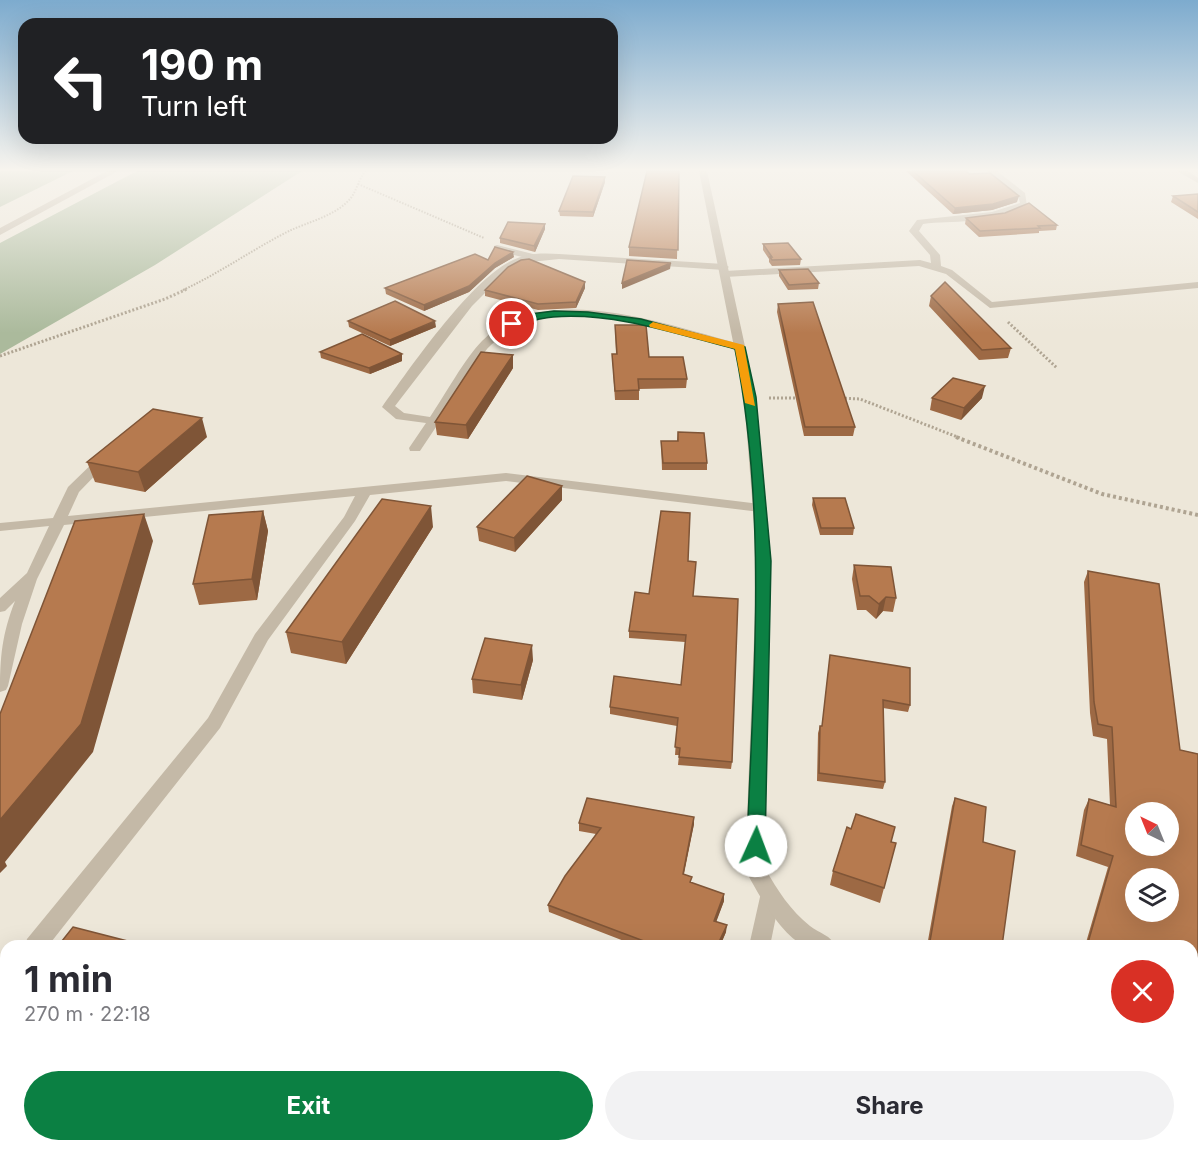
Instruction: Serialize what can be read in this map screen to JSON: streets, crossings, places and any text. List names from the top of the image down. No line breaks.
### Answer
{"north":"top left","page":{"turn":["190 m","Turn left"],"heading":["1 min","270 m · 22:18"],"buttons":["Exit","Share"]}}
